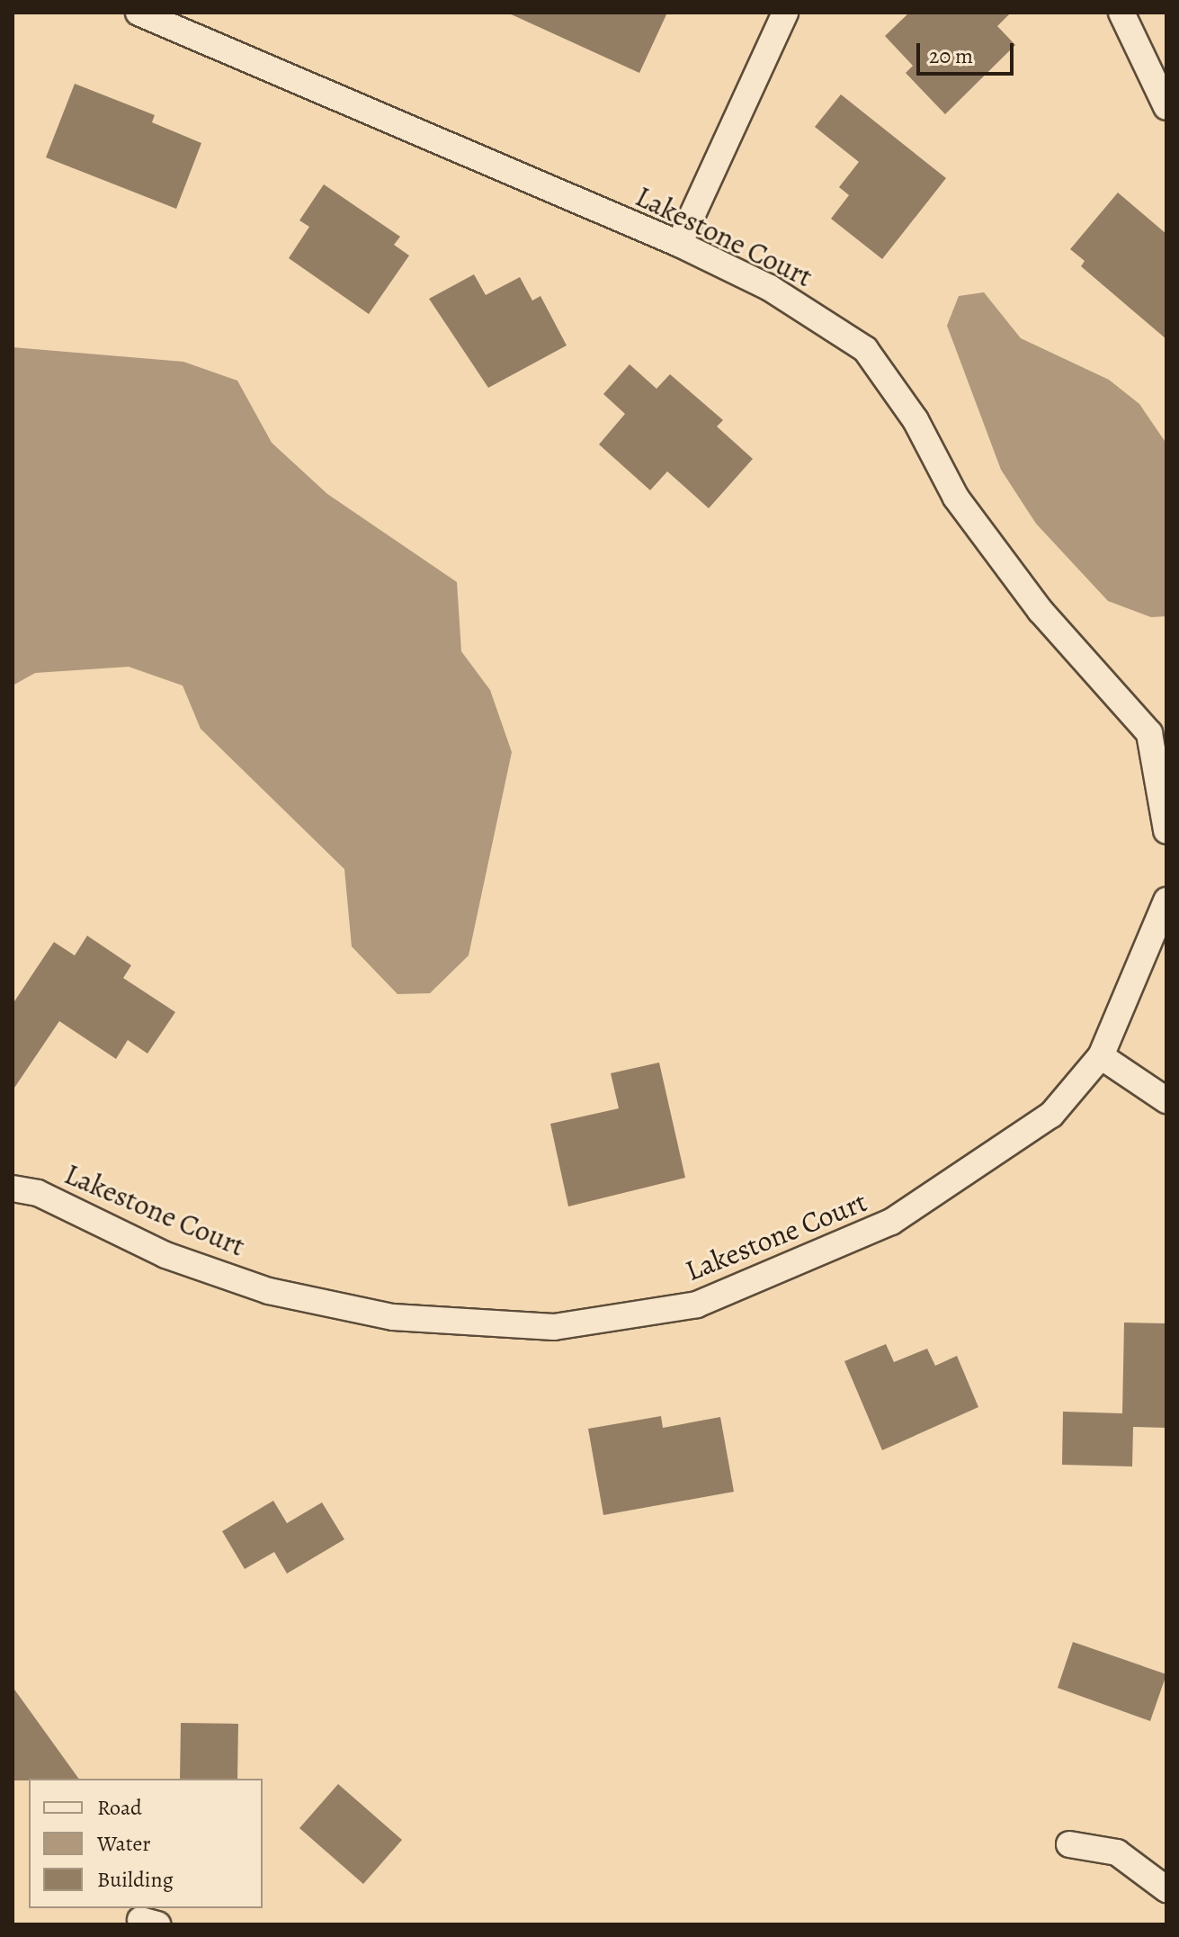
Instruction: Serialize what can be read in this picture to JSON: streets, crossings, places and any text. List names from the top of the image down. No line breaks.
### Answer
{"streets":{"street":["Lakestone Court"]},"legend":["Road","Water","Building"],"scale_bar":"20 m"}
